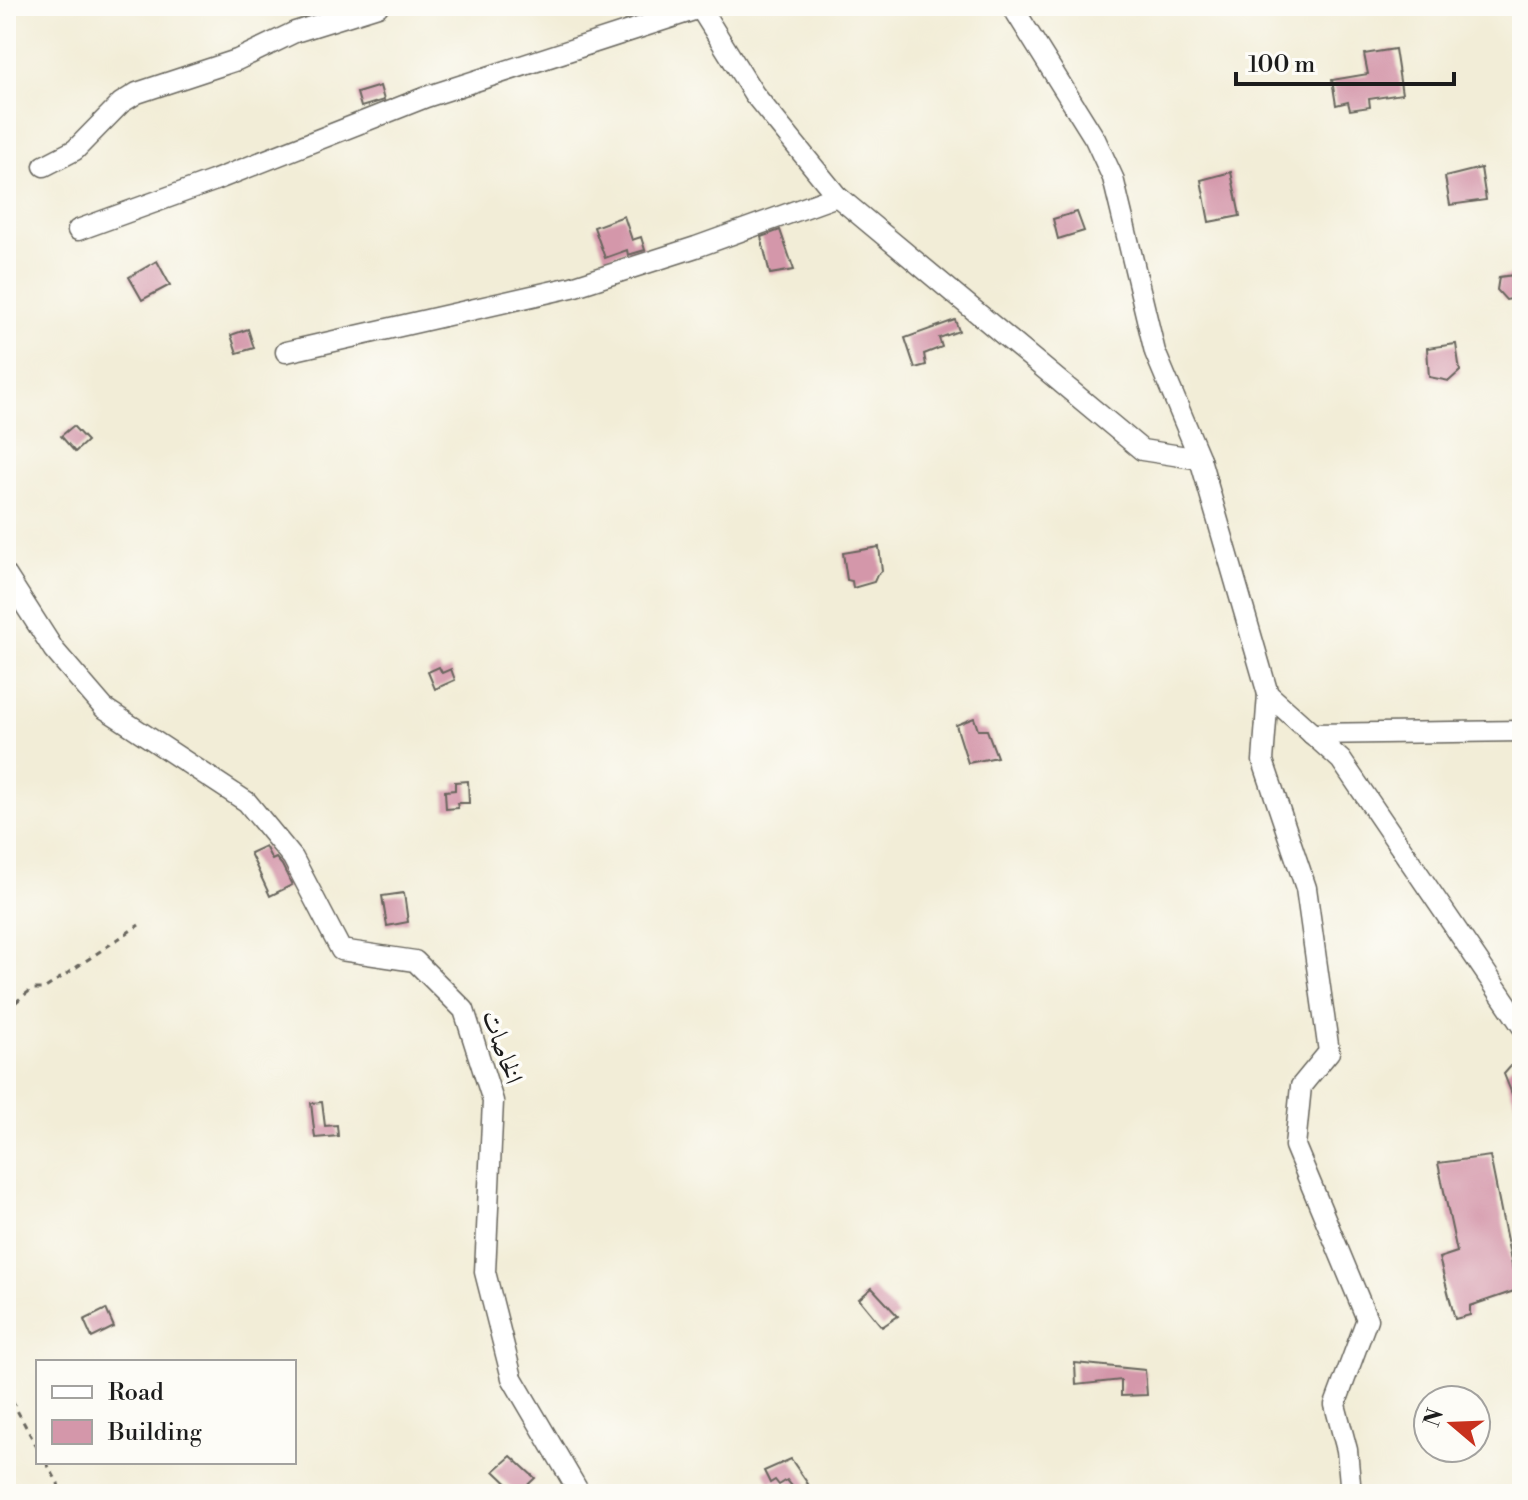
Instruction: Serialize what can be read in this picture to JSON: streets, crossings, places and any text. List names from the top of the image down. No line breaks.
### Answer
{"streets":{"street":["الخاصات"]},"legend":["Road","Building"],"scale_bar":"100 m","north":"left"}
